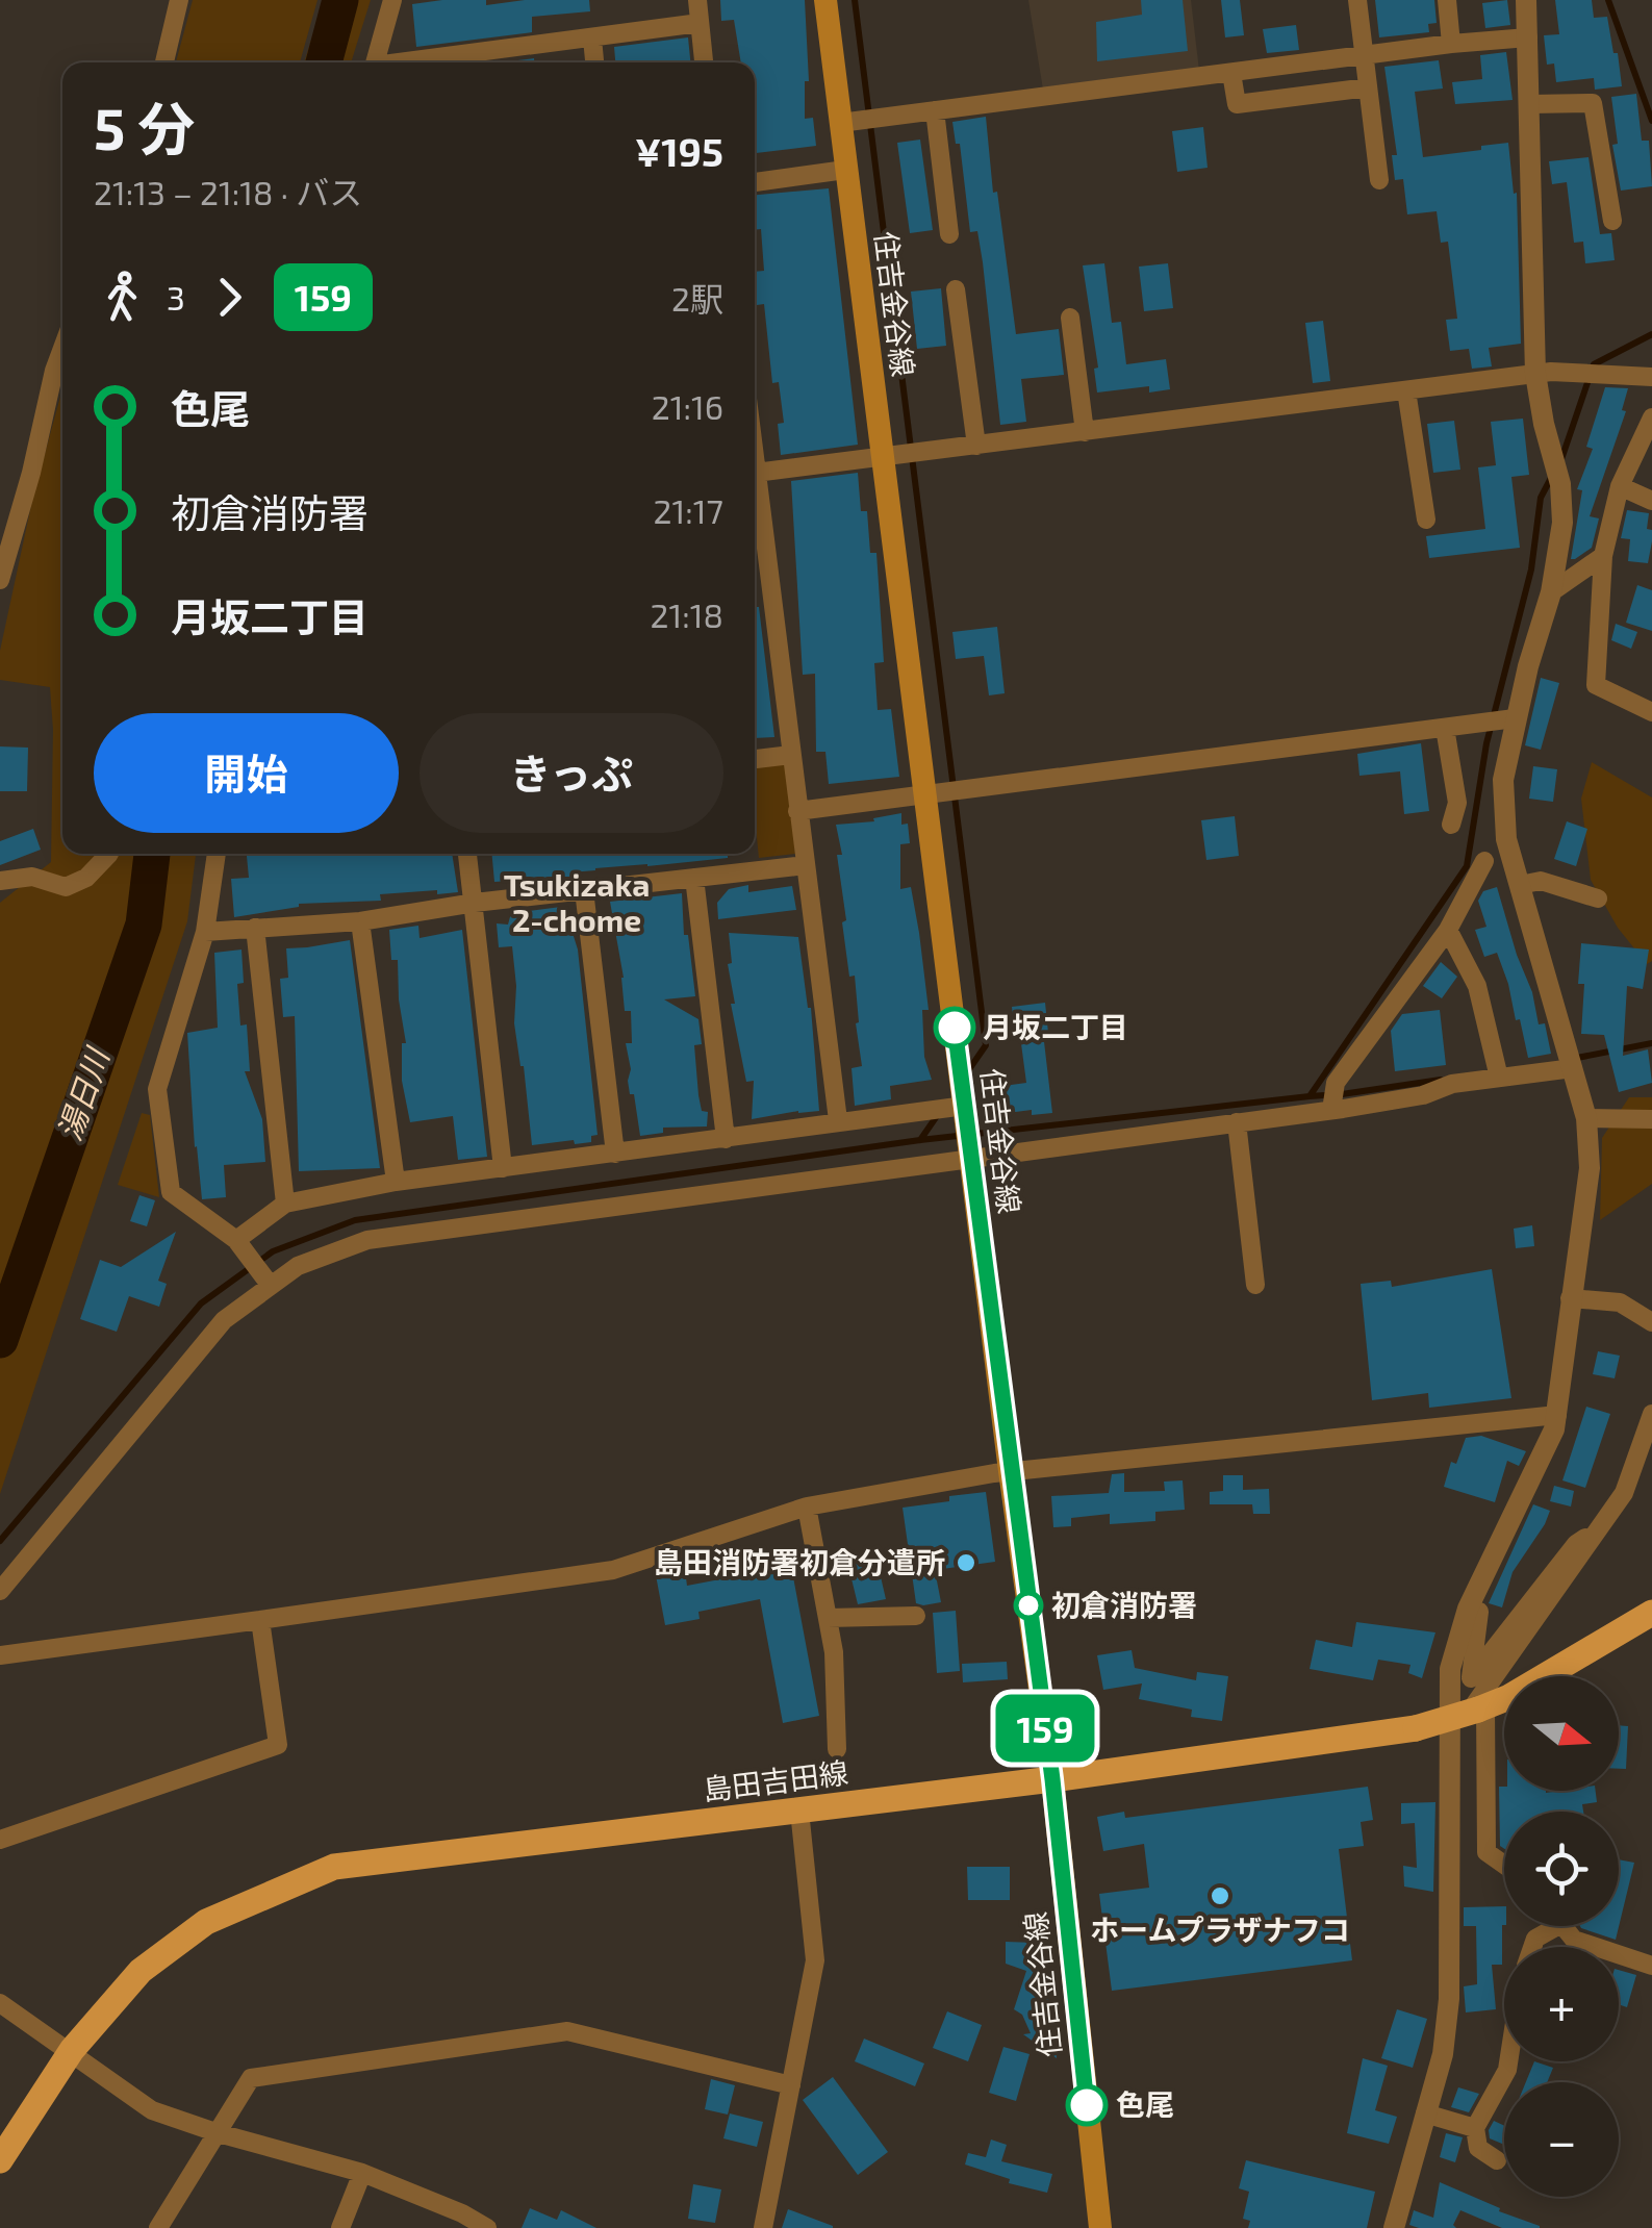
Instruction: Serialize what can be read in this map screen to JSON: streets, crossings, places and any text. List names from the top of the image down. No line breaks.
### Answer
{"streets":{"main road":["住吉金谷線","島田吉田線"]},"crossings":[["住吉金谷線","島田吉田線"]],"districts":["Tsukizaka 2-chome"],"water":["湯日川"],"places":["月坂二丁目","島田消防署初倉分遣所","初倉消防署","ホームプラザナフコ","色尾"],"lines":["bus line 159"],"north":"right","page":{"on_map":"159","heading":["5 分","21:13 – 21:18 · バス","¥195"],"legs":["3","159","2駅"],"list":[{"name":"色尾","value":"21:16"},{"name":"初倉消防署","value":"21:17"},{"name":"月坂二丁目","value":"21:18"}],"buttons":["開始","きっぷ"],"map_buttons":["+","−"]}}
